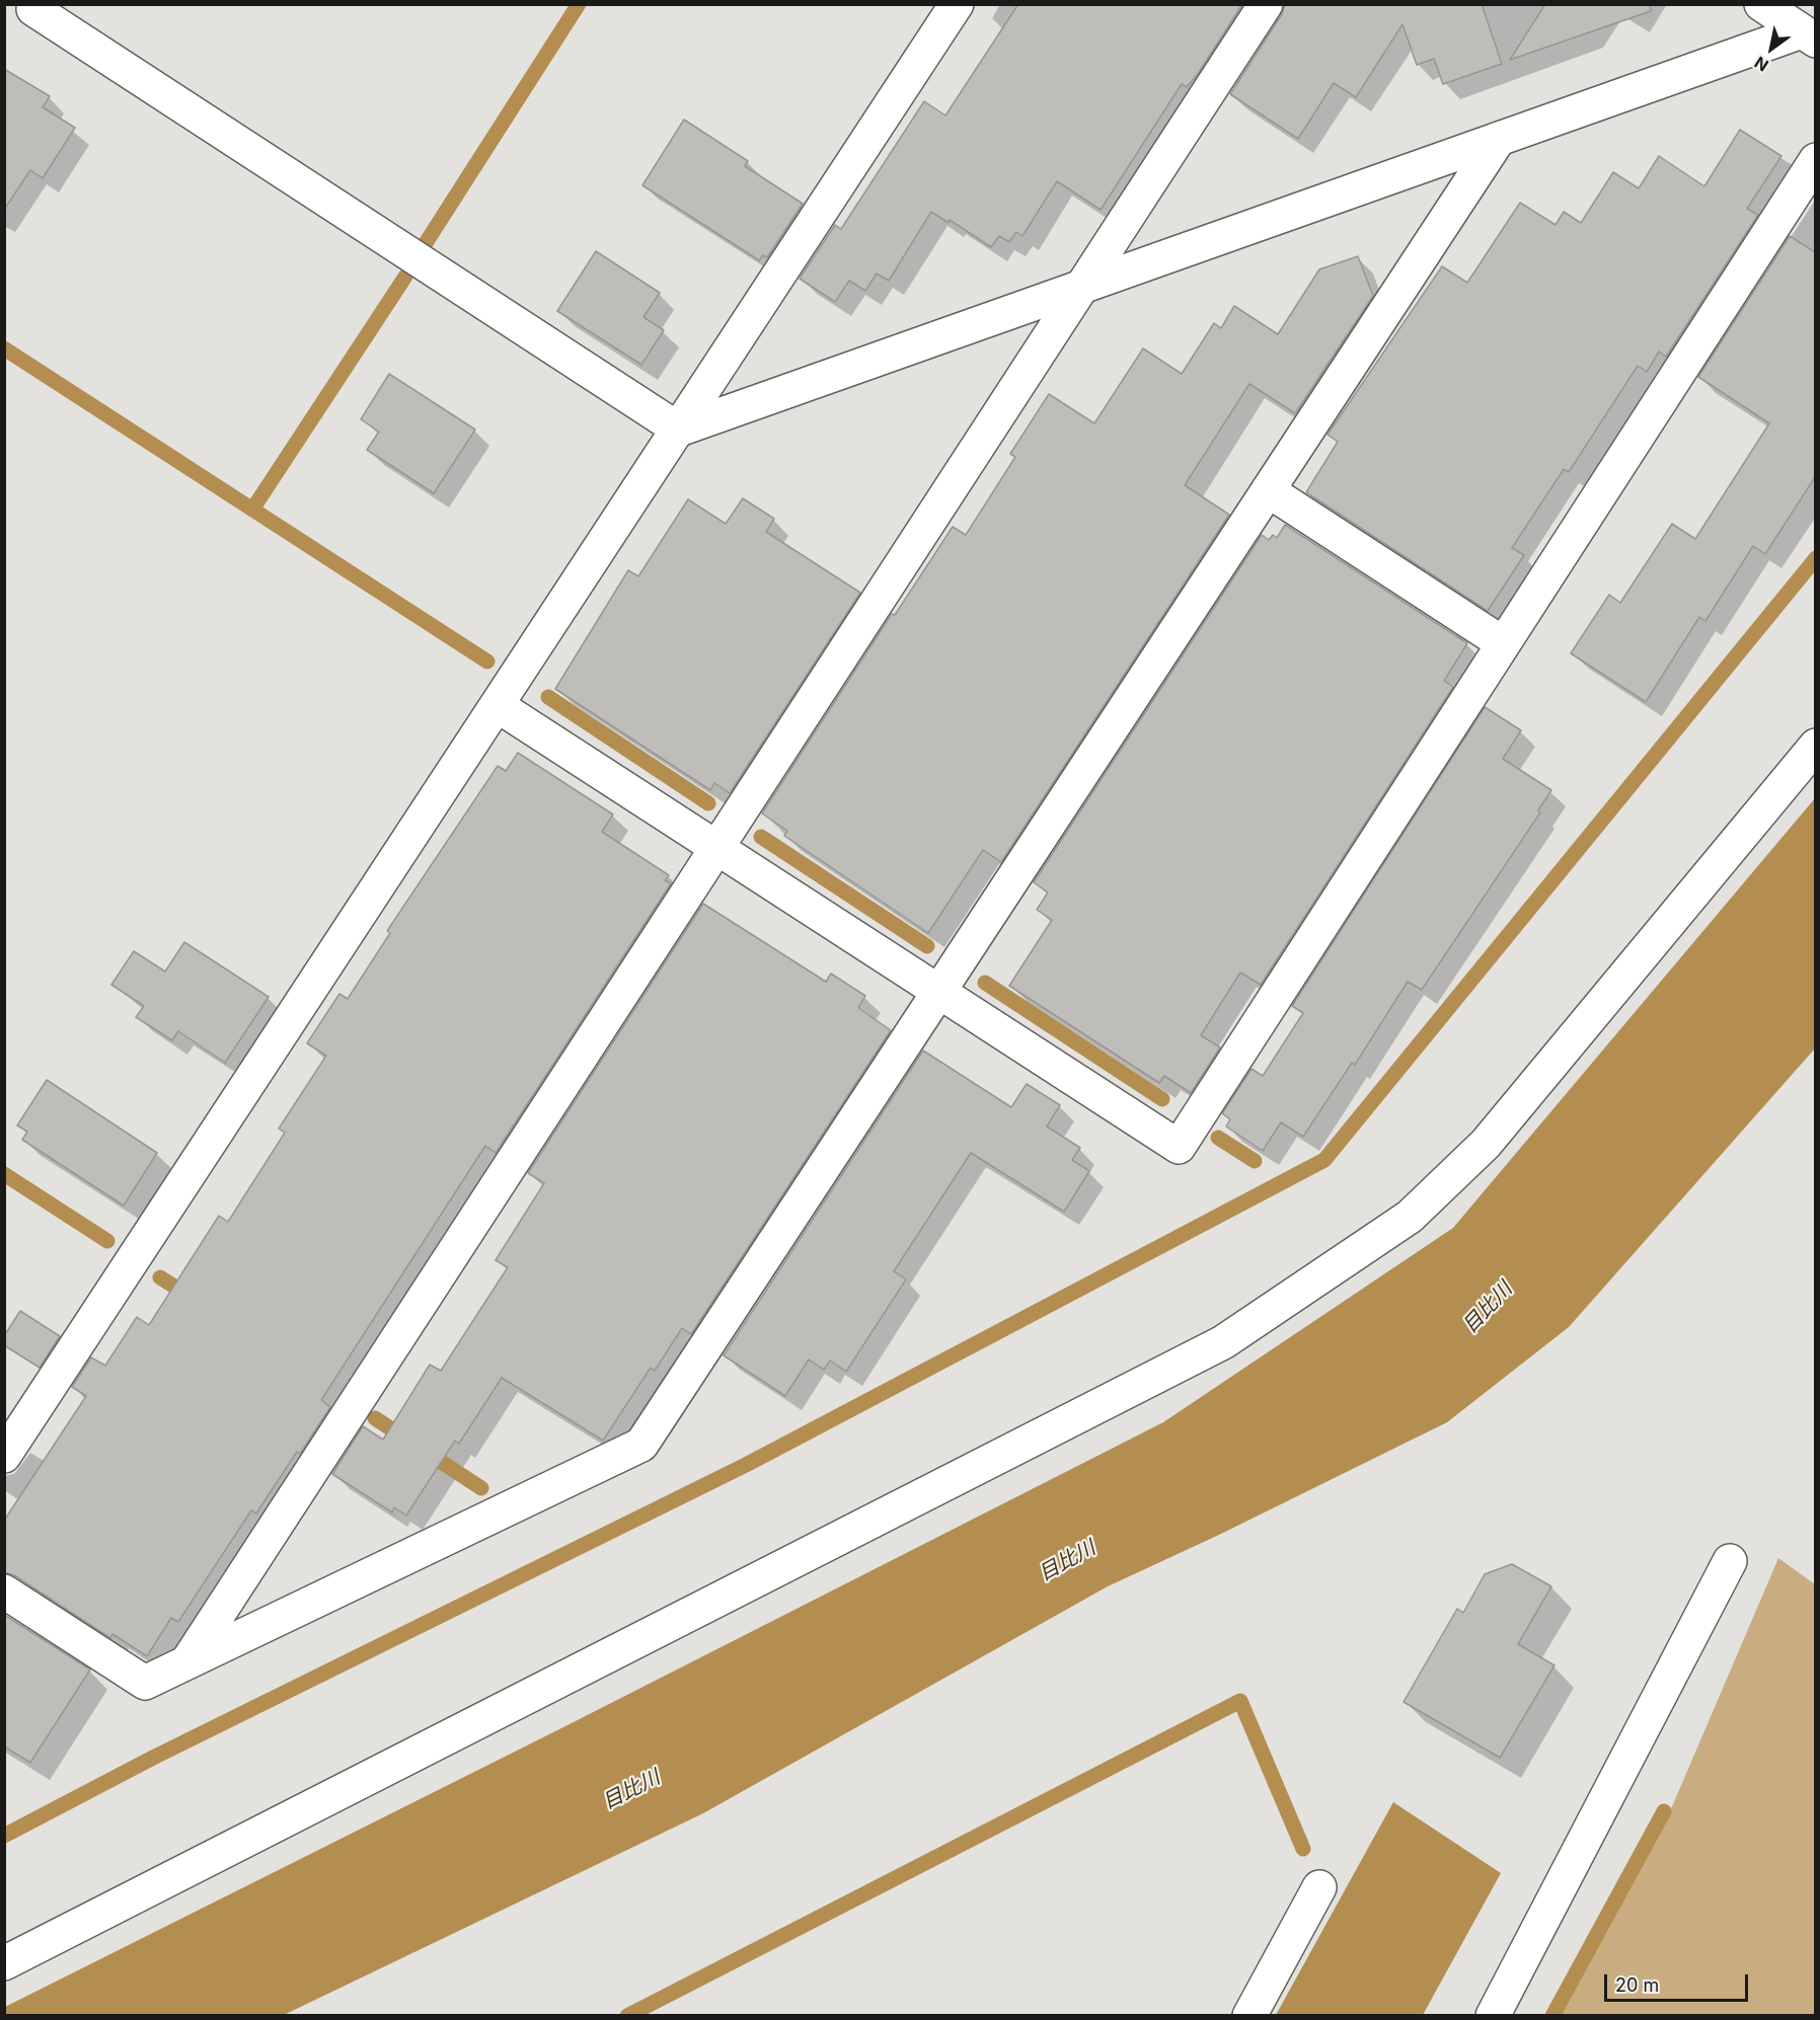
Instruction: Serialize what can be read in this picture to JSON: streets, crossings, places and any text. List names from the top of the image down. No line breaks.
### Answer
{"water":["目比川"],"scale_bar":"20 m","north":"bottom left"}
